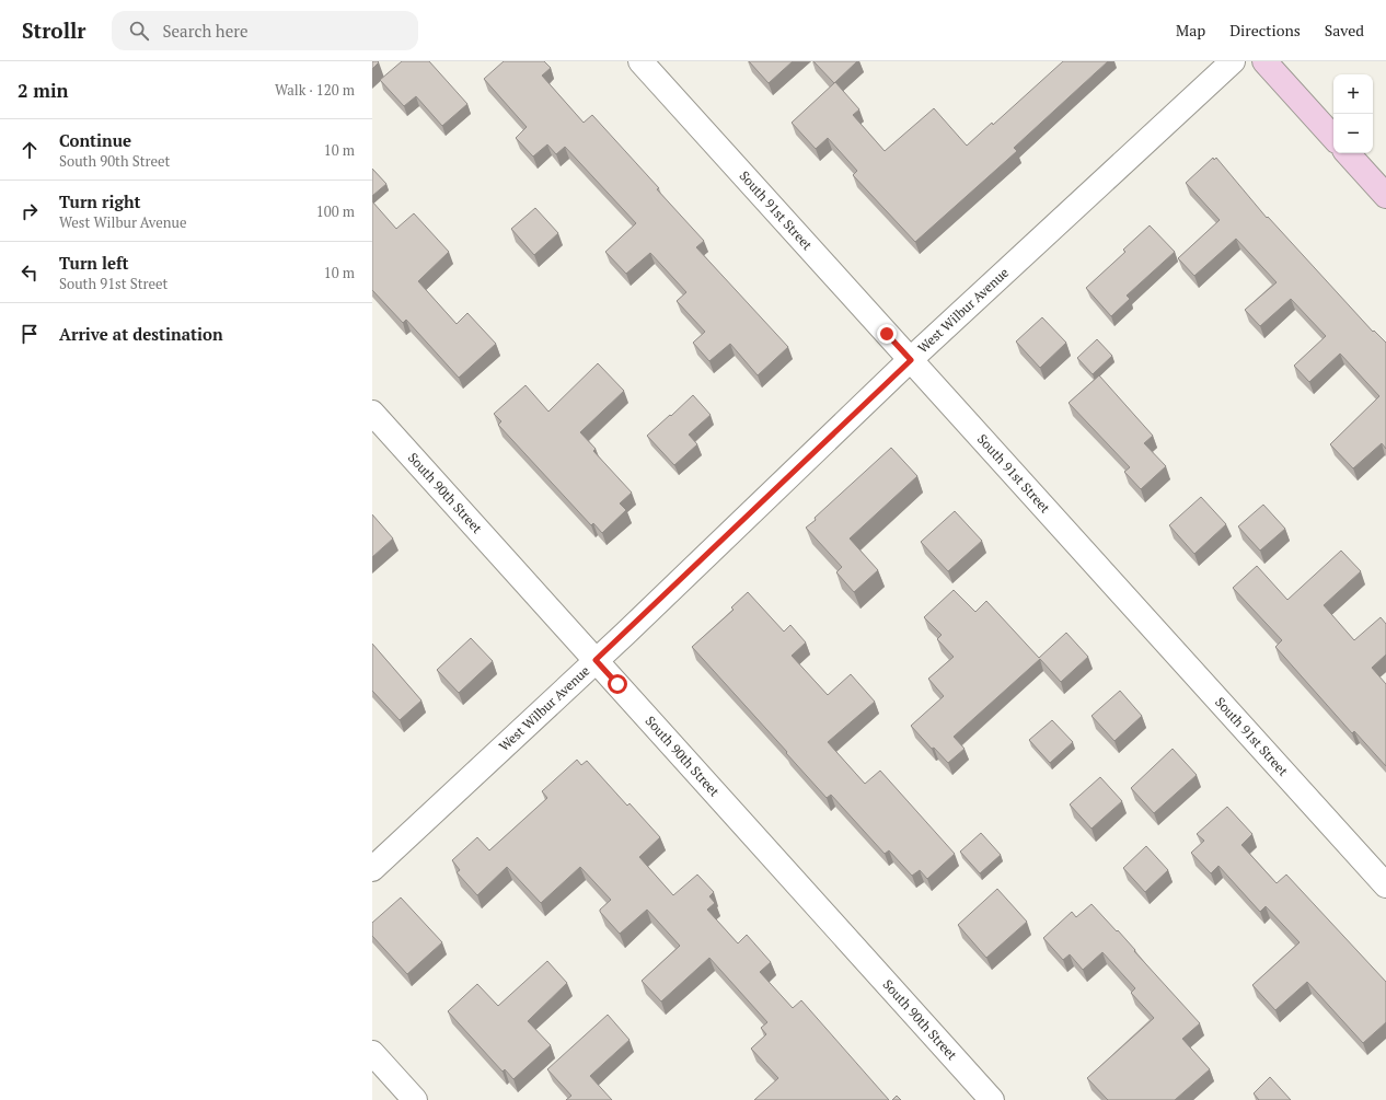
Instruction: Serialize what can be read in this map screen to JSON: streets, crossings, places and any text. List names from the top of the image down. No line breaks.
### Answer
{"streets":{"street":["South 91st Street","West Wilbur Avenue","South 90th Street"]},"crossings":[["South 91st Street","West Wilbur Avenue"],["West Wilbur Avenue","South 90th Street"]],"page":{"header":"Strollr","search":"Search here","nav":["Map","Directions","Saved"],"heading":["2 min","Walk · 120 m"],"map_buttons":["+","−"],"list":[["Continue","South 90th Street","10 m"],["Turn right","West Wilbur Avenue","100 m"],["Turn left","South 91st Street","10 m"],"Arrive at destination"]}}
